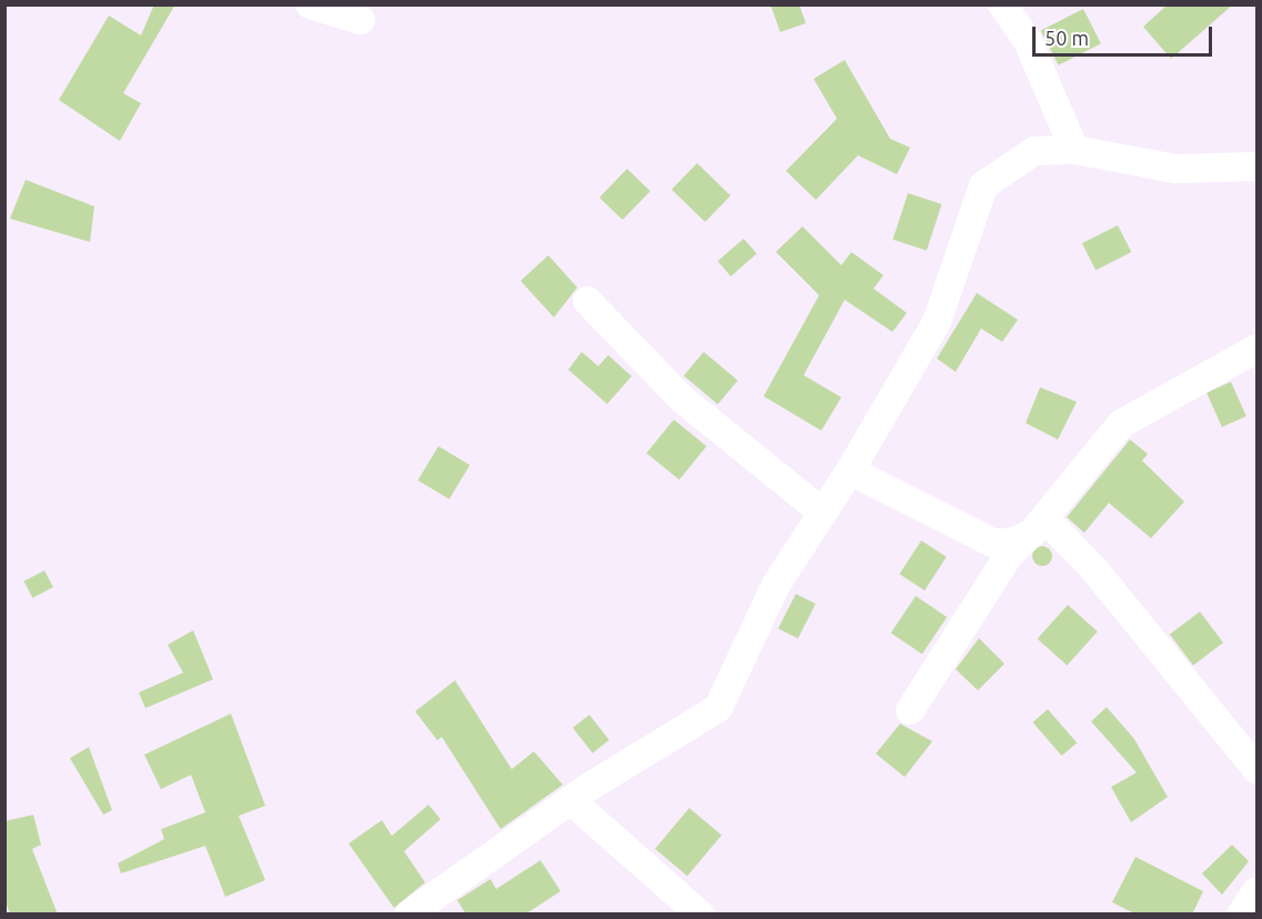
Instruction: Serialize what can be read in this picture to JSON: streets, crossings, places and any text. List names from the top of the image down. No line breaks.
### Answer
{"scale_bar":"50 m"}
